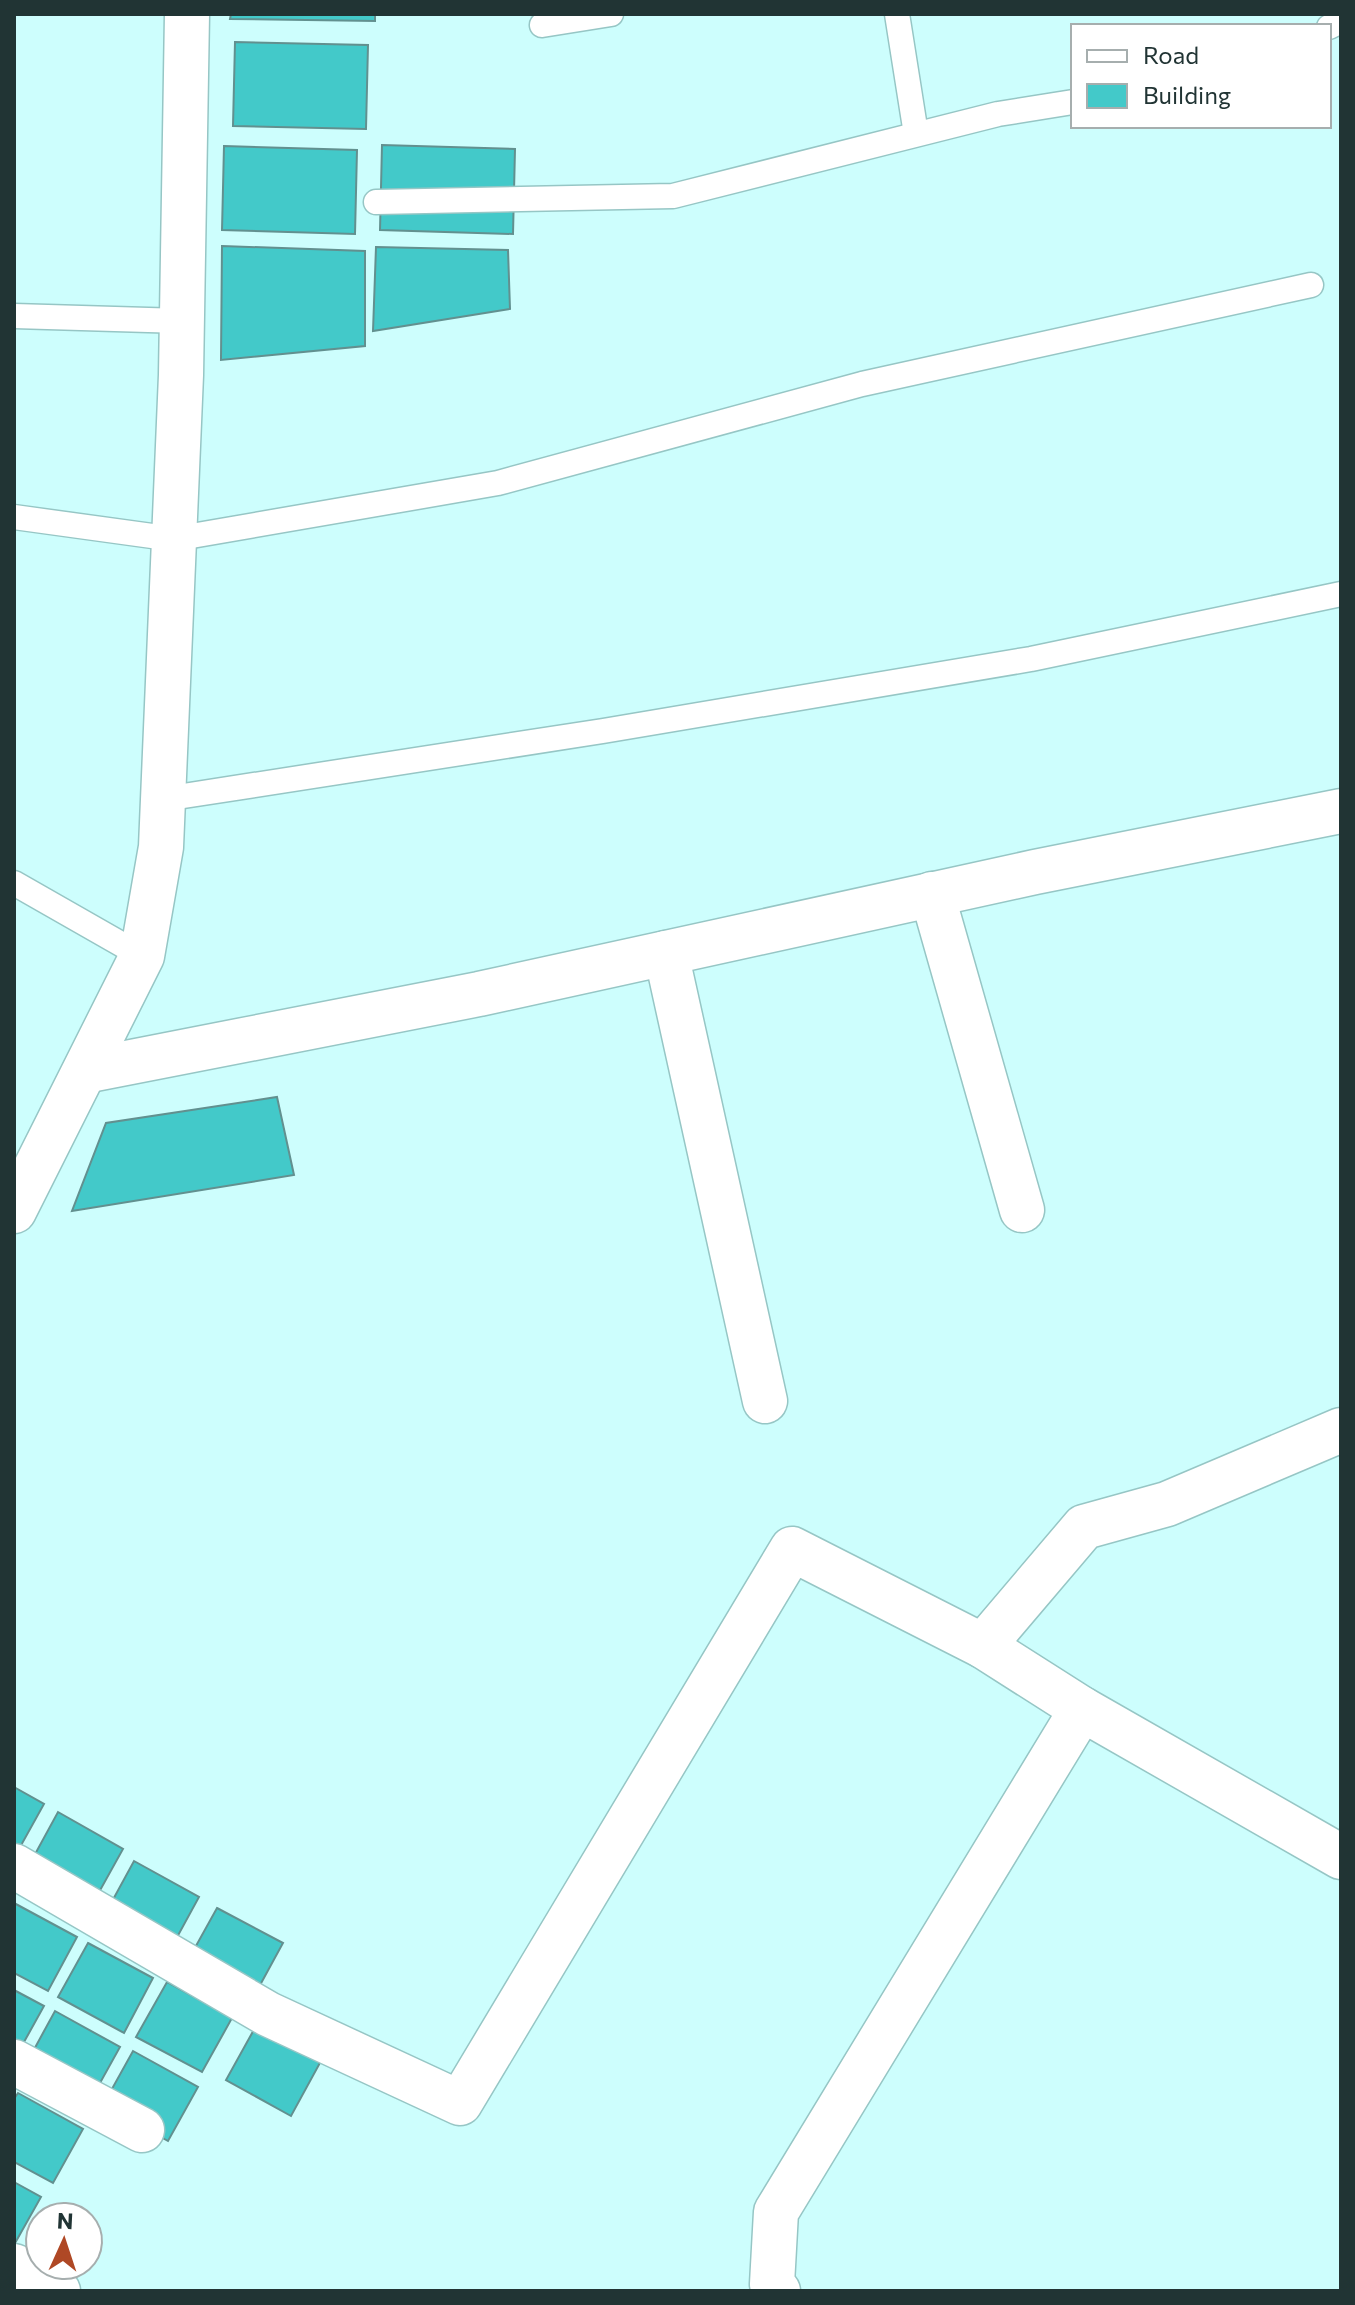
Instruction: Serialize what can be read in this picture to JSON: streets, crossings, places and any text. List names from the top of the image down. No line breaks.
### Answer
{"legend":["Road","Building"],"north":"top"}
